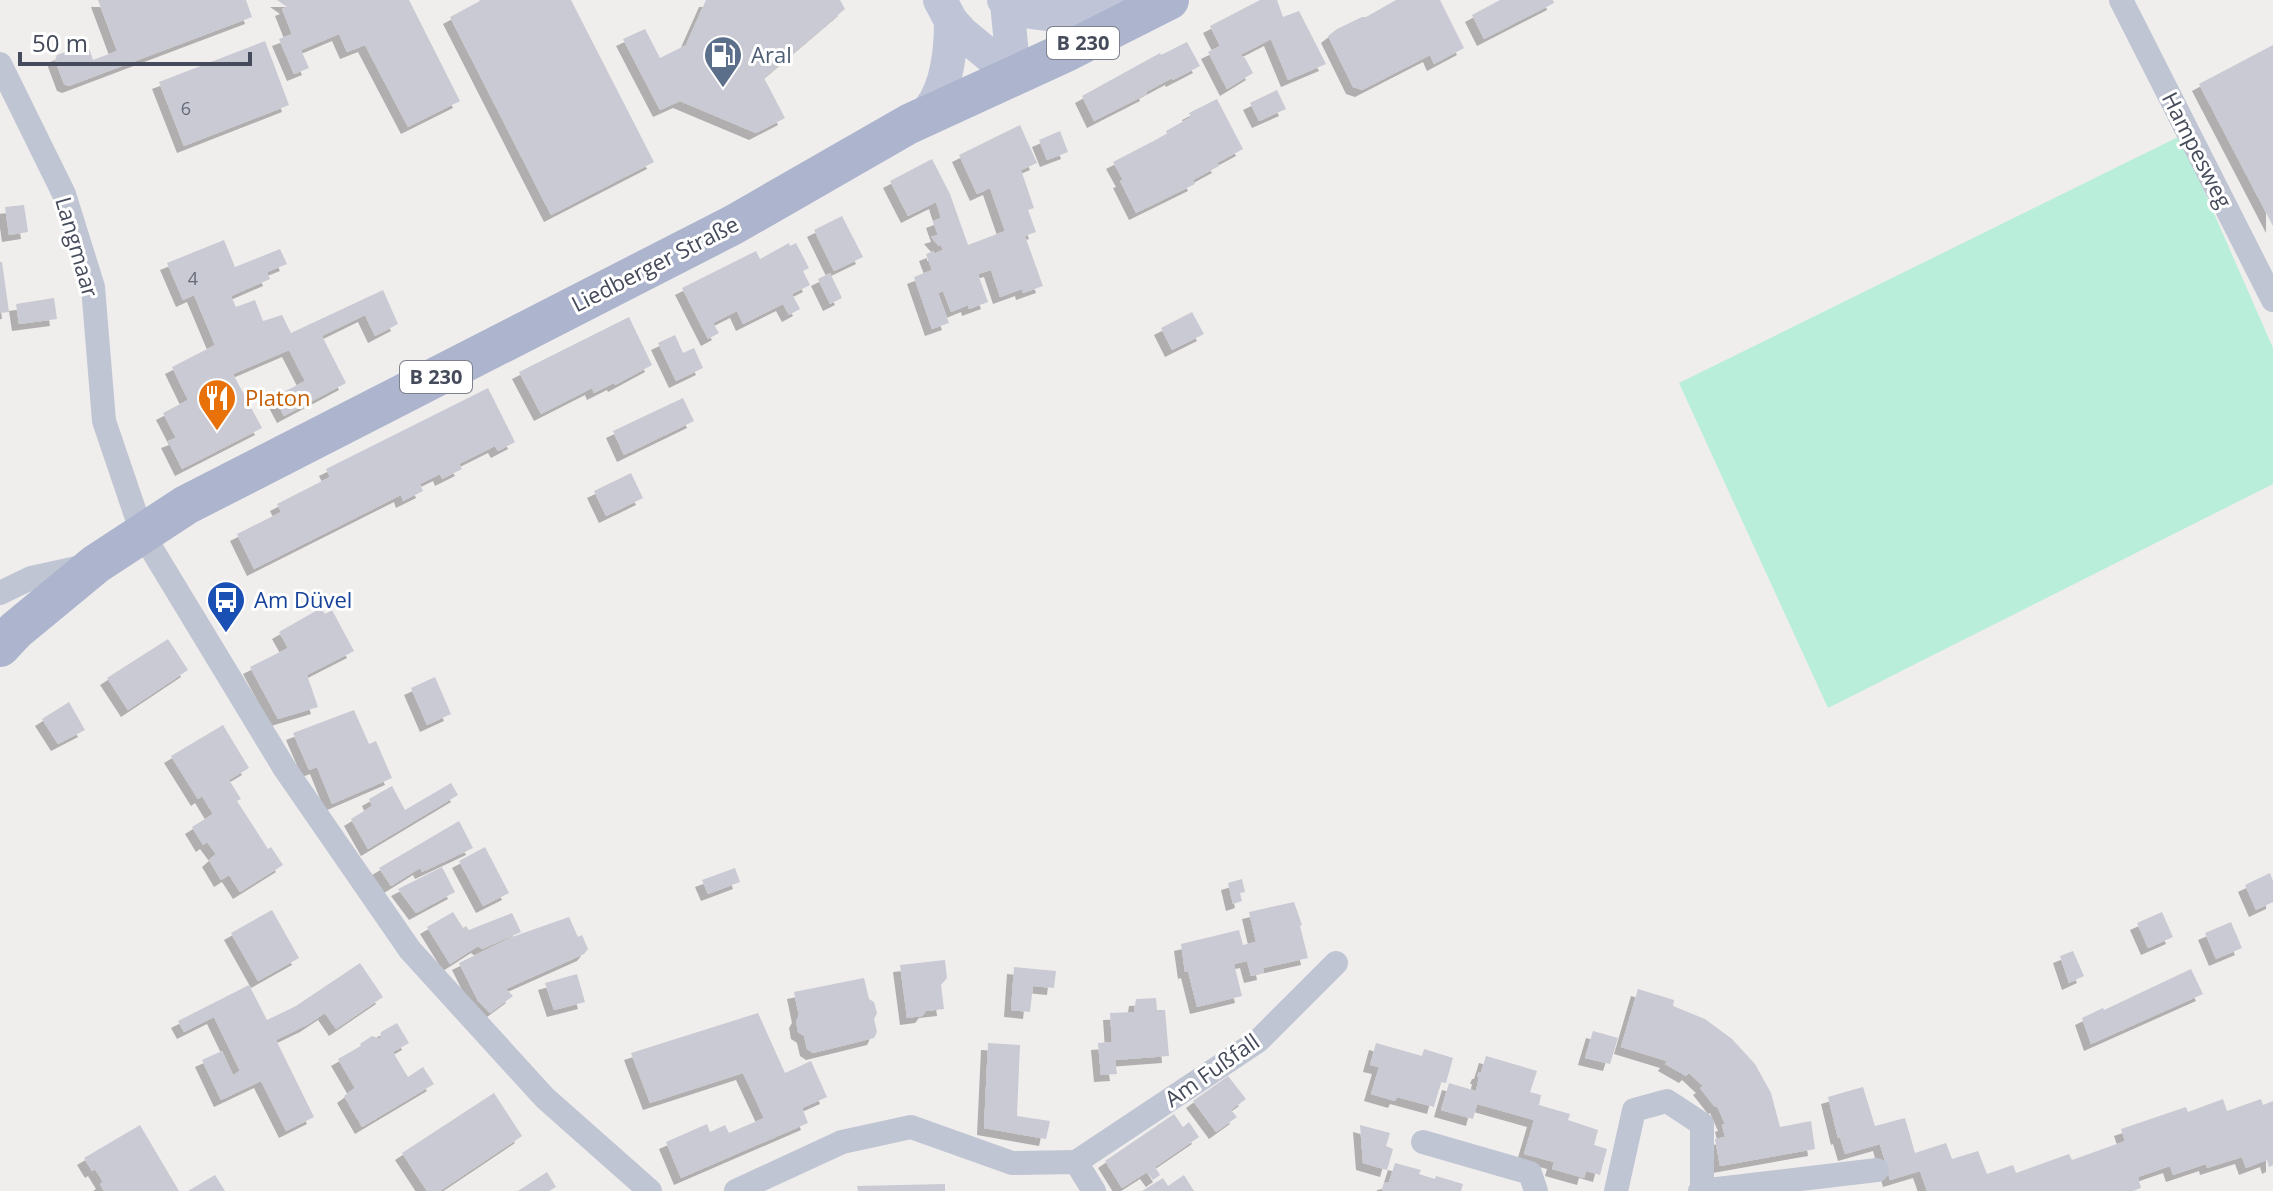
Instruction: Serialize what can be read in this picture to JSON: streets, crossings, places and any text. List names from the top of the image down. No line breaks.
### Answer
{"streets":{"main road":["B 230","Liedberger Straße"],"street":["Hampesweg","Langmaar","Am Fußfall"]},"crossings":[["B 230","Langmaar"],["B 230","Liedberger Straße"],["Langmaar","Liedberger Straße"]],"places":{"fuel station":["Aral"],"restaurant":["Platon"],"bus stop":["Am Düvel"]},"house_numbers":["6","4"],"scale_bar":"50 m"}
